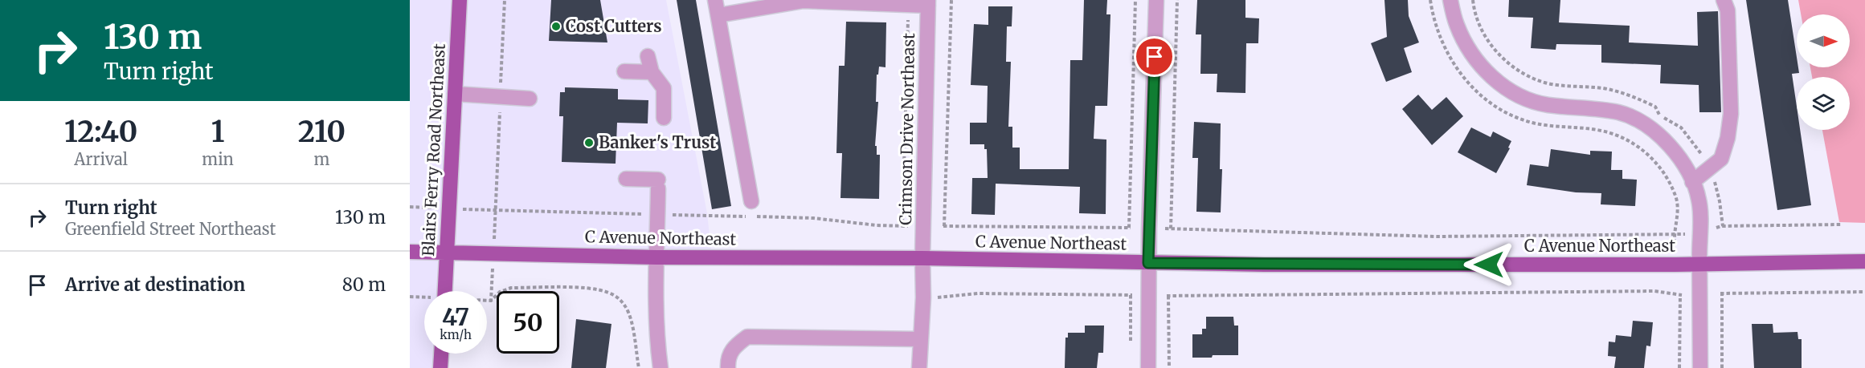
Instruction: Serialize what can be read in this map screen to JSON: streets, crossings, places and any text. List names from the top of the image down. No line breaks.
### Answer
{"streets":{"main road":["Blairs Ferry Road Northeast","C Avenue Northeast"],"street":["Crimson Drive Northeast"]},"crossings":[["Crimson Drive Northeast","C Avenue Northeast"],["Blairs Ferry Road Northeast","C Avenue Northeast"]],"places":["Cost Cutters","Banker's Trust"],"north":"right","page":{"turn":["130 m","Turn right"],"eta":["12:40","Arrival","1","min","210","m"],"list":[{"name":"Turn right","note":"Greenfield Street Northeast","value":"130 m"},{"name":"Arrive at destination","value":"80 m"}],"speed":"47 km/h","limit":"50"}}
